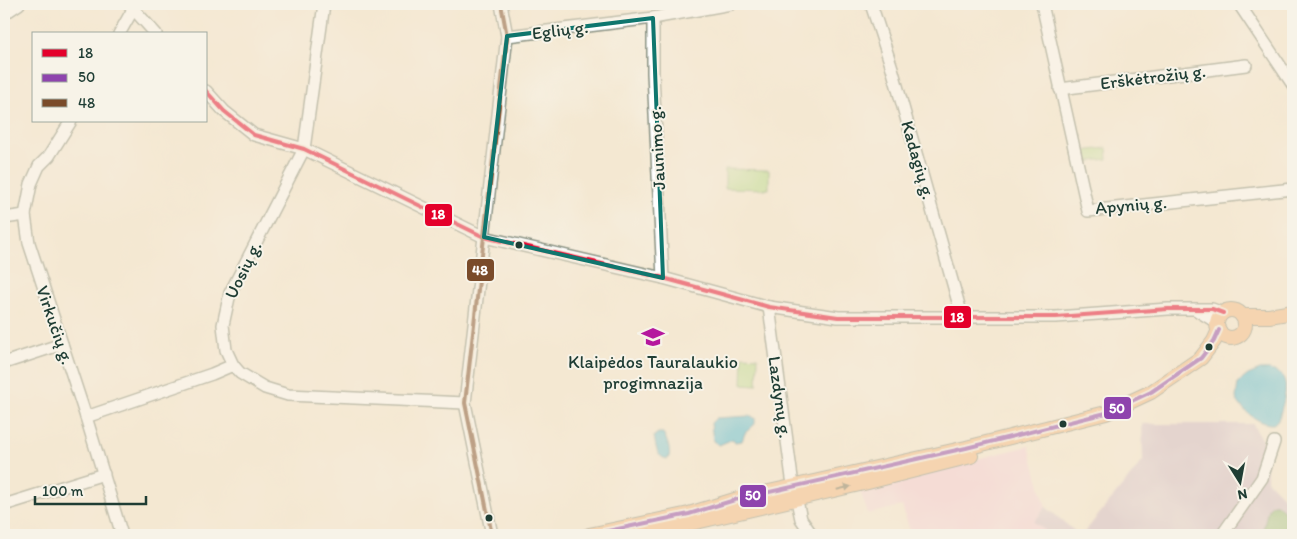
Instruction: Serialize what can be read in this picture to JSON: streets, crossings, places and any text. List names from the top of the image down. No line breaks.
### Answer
{"streets":{"street":["Eglių g.","Erškėtrožių g.","Jaunimo g.","Kadagių g.","Apynių g.","Uosių g.","Virkučių g.","Lazdynų g."]},"crossings":[["Eglių g.","Jaunimo g."],["Erškėtrožių g.","Apynių g."]],"places":{"school or university":["Klaipėdos Tauralaukio progimnazija"]},"lines":["transit line 48","transit line 18","transit line 50"],"legend":["18","50","48"],"scale_bar":"100 m","north":"bottom"}
